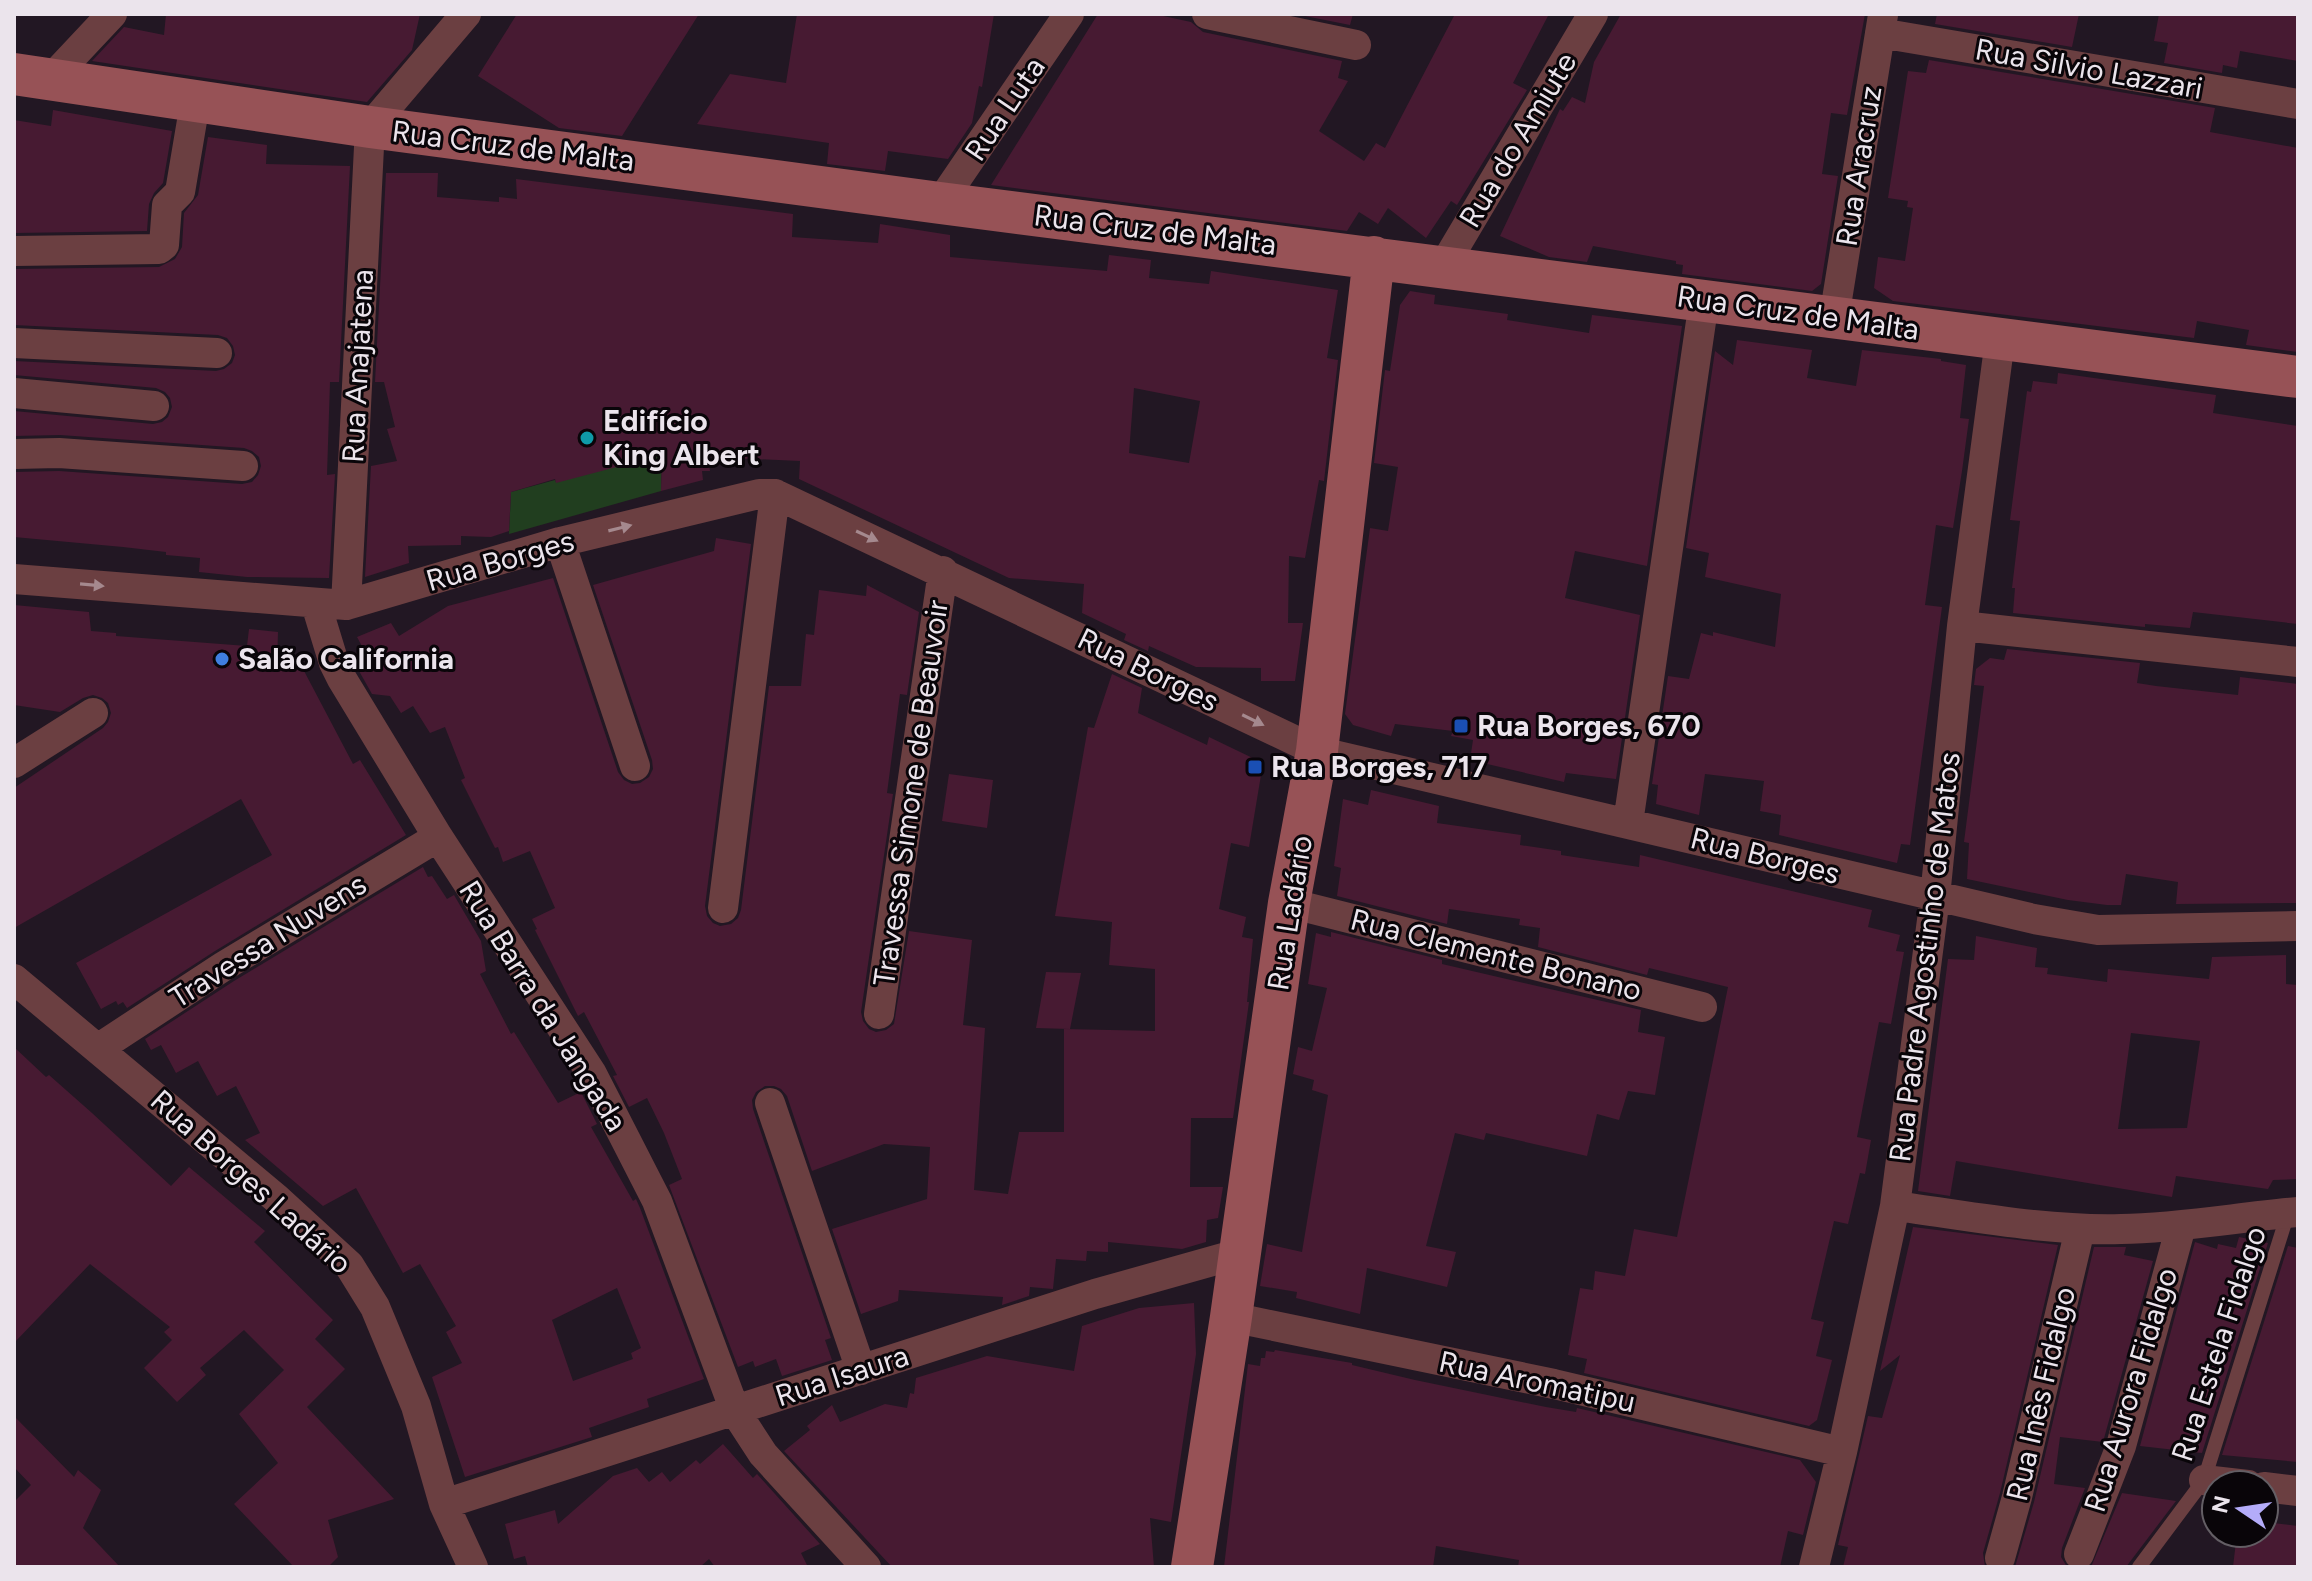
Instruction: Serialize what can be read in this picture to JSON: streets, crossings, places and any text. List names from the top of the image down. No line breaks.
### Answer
{"streets":{"street":["Rua Silvio Lazzari","Rua Luta","Rua do Amiute","Rua Cruz de Malta","Rua Aracruz","Rua Anajatena","Rua Borges","Travessa Simone de Beauvoir","Rua Ladário","Travessa Nuvens","Rua Clemente Bonano","Rua Padre Agostinho de Matos","Rua Barra da Jangada","Rua Borges Ladário","Rua Isaura","Rua Aromatipu","Rua Aurora Fidalgo","Rua Inês Fidalgo"],"lane":["Rua Estela Fidalgo"]},"crossings":[["Rua Silvio Lazzari","Rua Aracruz"],["Rua Luta","Rua Cruz de Malta"],["Rua do Amiute","Rua Cruz de Malta"],["Rua Cruz de Malta","Rua Aracruz"],["Rua Cruz de Malta","Rua Anajatena"],["Rua Cruz de Malta","Rua Ladário"],["Rua Cruz de Malta","Rua Padre Agostinho de Matos"],["Rua Anajatena","Rua Borges"],["Rua Anajatena","Rua Barra da Jangada"],["Rua Borges","Travessa Simone de Beauvoir"],["Rua Borges","Rua Ladário"],["Rua Borges","Rua Padre Agostinho de Matos"],["Rua Borges","Rua Barra da Jangada"],["Rua Ladário","Rua Clemente Bonano"],["Rua Ladário","Rua Isaura"],["Rua Ladário","Rua Aromatipu"],["Travessa Nuvens","Rua Barra da Jangada"],["Travessa Nuvens","Rua Borges Ladário"],["Rua Padre Agostinho de Matos","Rua Aromatipu"],["Rua Barra da Jangada","Rua Isaura"],["Rua Borges Ladário","Rua Isaura"]],"places":{"other":["Edifício King Albert","Salão California"],"transit":["Rua Borges, 670","Rua Borges, 717"]},"north":"left"}
